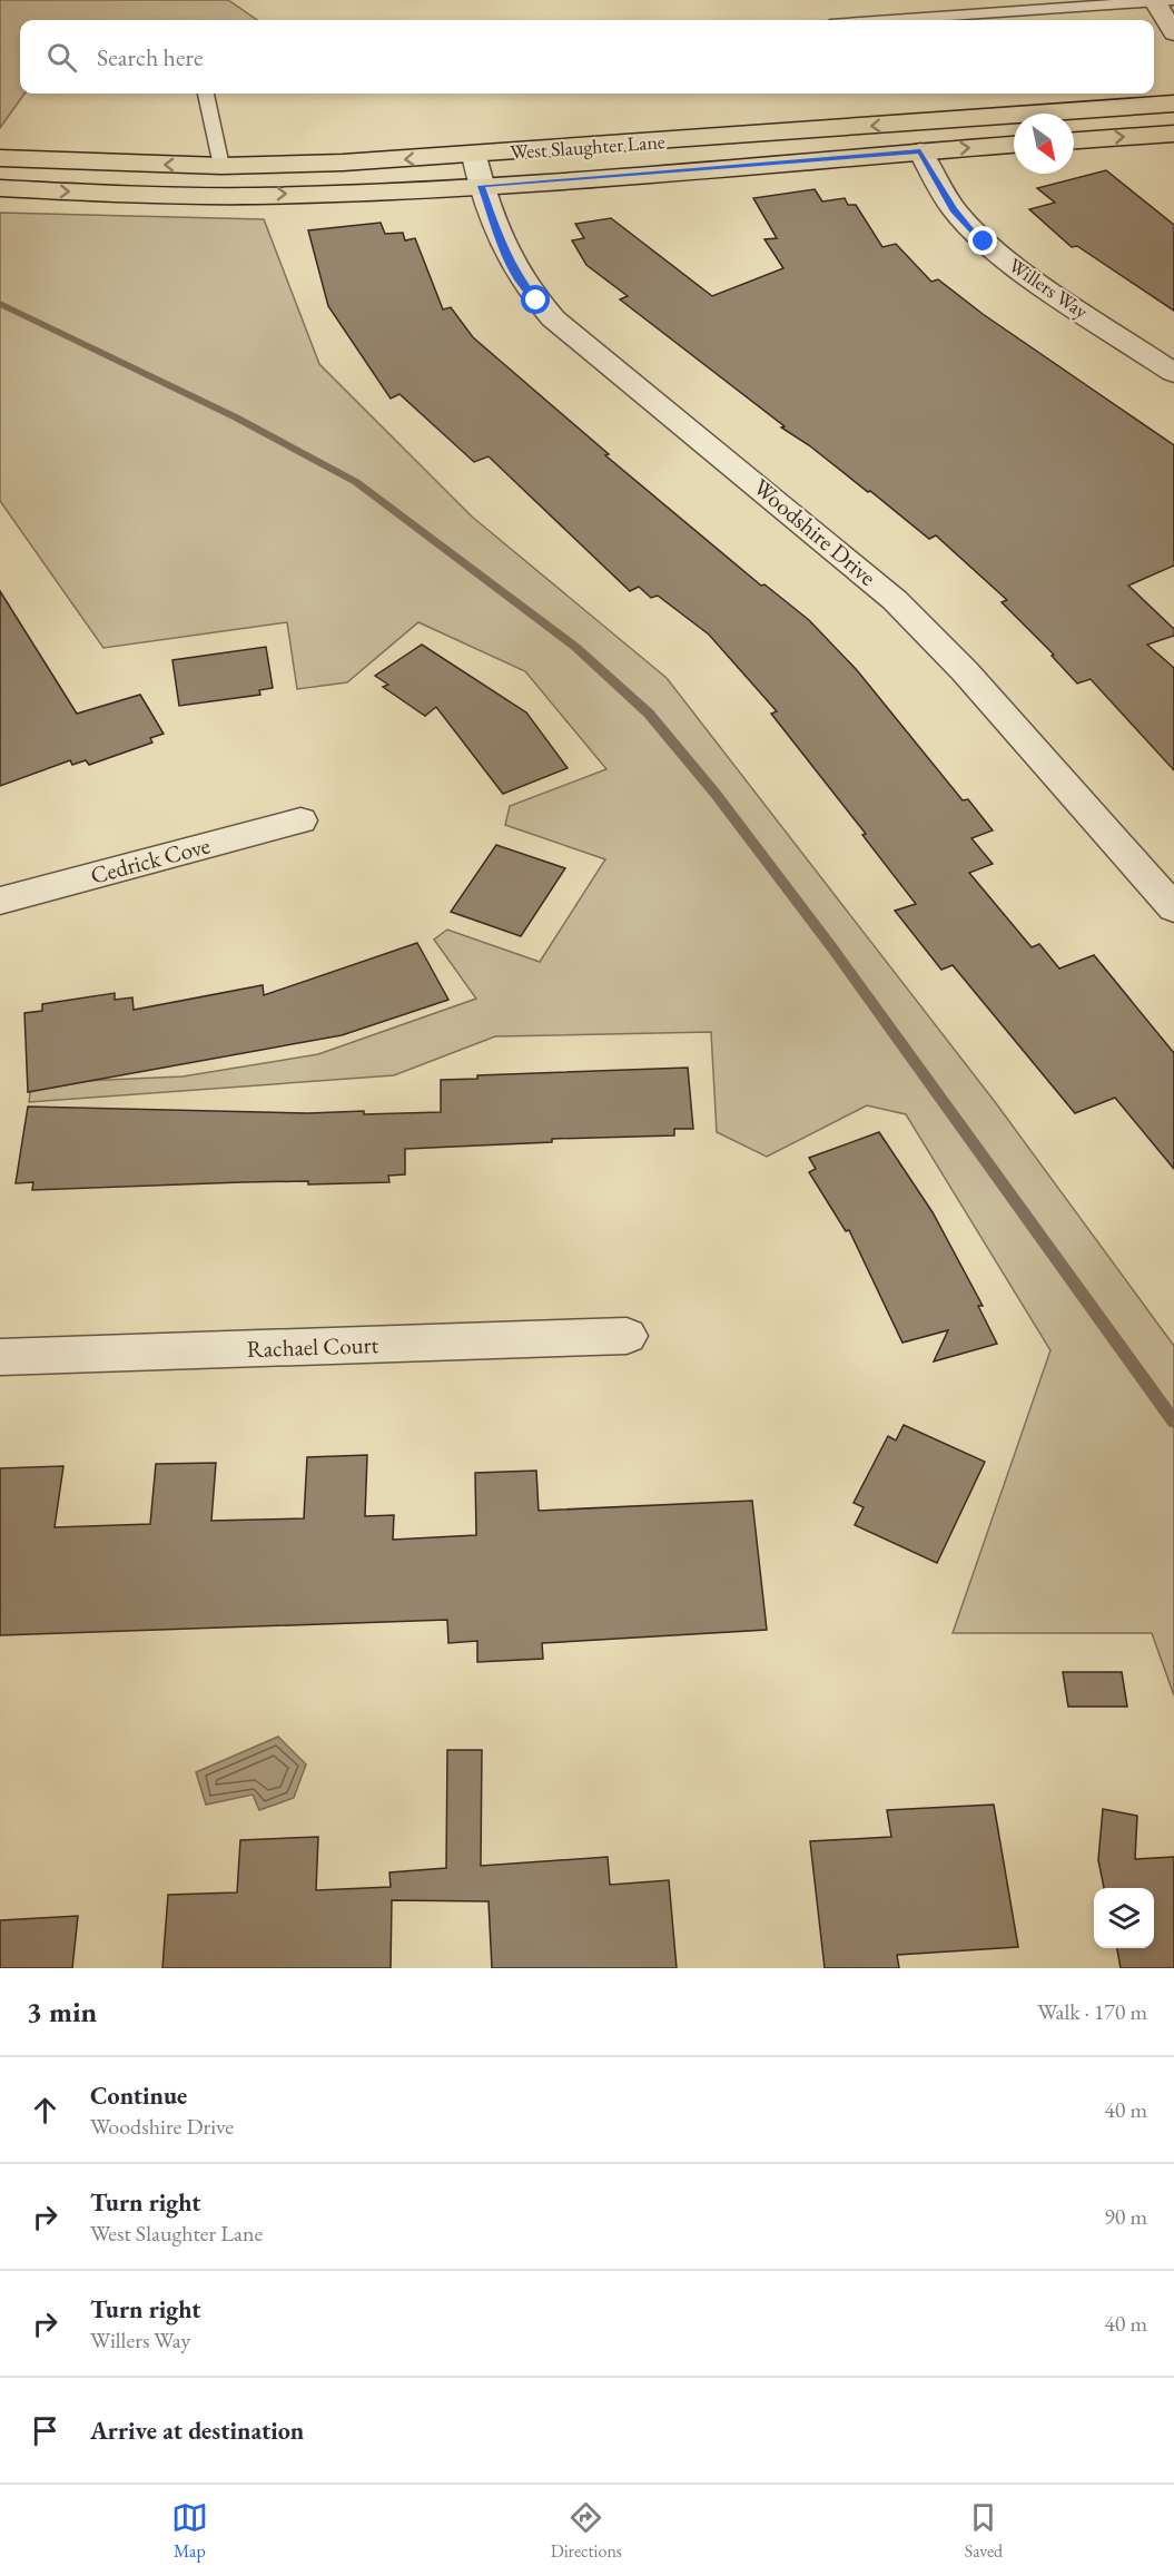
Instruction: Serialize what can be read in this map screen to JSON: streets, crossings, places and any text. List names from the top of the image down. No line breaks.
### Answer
{"streets":{"main road":["West Slaughter Lane"],"street":["Willers Way","Woodshire Drive","Cedrick Cove","Rachael Court"]},"crossings":[["West Slaughter Lane","Willers Way"],["West Slaughter Lane","Woodshire Drive"]],"north":"bottom right","page":{"search":"Search here","heading":["3 min","Walk · 170 m"],"list":[["Continue","Woodshire Drive","40 m"],["Turn right","West Slaughter Lane","90 m"],["Turn right","Willers Way","40 m"],"Arrive at destination"],"nav":["Map","Directions","Saved"]}}
